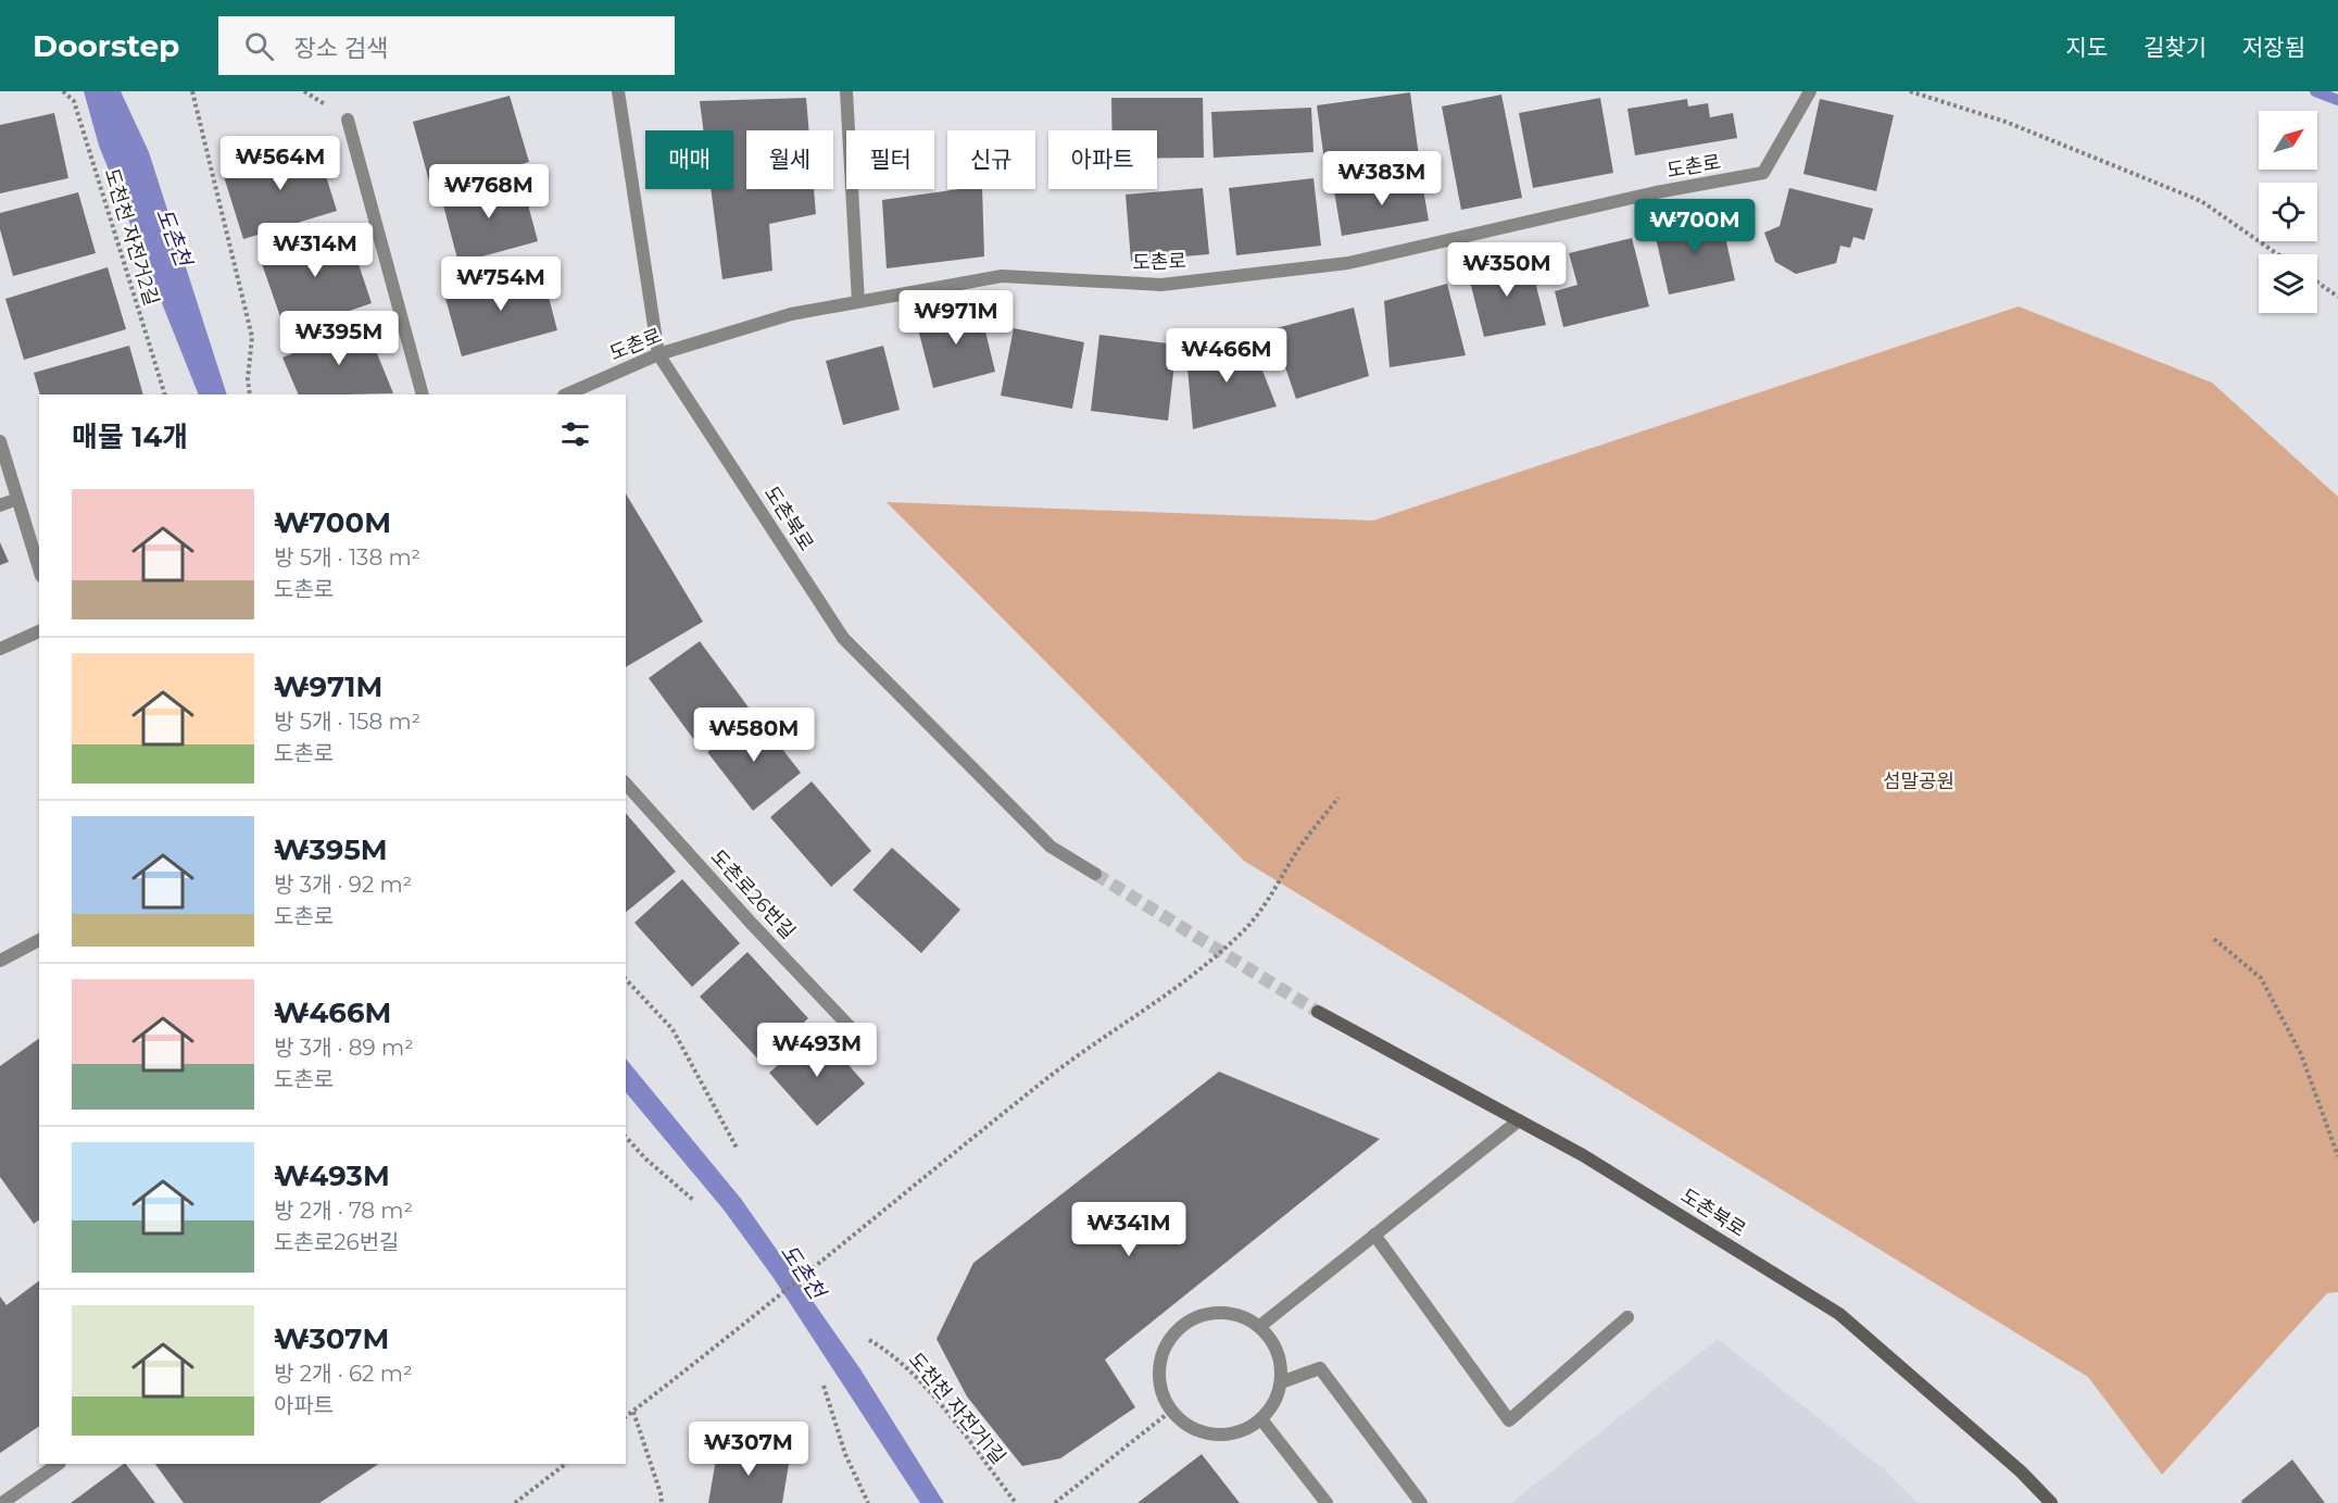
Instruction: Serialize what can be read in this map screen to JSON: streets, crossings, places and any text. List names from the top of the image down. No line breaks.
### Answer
{"streets":{"street":["도촌로","도촌북로","도촌로26번길"],"path":["도천천 자전거2길","도천천 자전거1길"]},"crossings":[["도촌로","도촌북로"]],"water":["도촌천"],"parks":["섬말공원"],"north":"top right","page":{"header":"Doorstep","search":"장소 검색","nav":["지도","길찾기","저장됨"],"chip":["매매","월세","필터","신규","아파트"],"price":["₩564M","₩383M","₩768M","₩700M","₩314M","₩350M","₩754M","₩971M","₩395M","₩466M","₩580M","₩493M","₩341M","₩307M"],"heading":"매물 14개","list":[{"name":"₩700M","note":"방 5개 · 138 m² · 도촌로"},{"name":"₩971M","note":"방 5개 · 158 m² · 도촌로"},{"name":"₩395M","note":"방 3개 · 92 m² · 도촌로"},{"name":"₩466M","note":"방 3개 · 89 m² · 도촌로"},{"name":"₩493M","note":"방 2개 · 78 m² · 도촌로26번길"},{"name":"₩307M","note":"방 2개 · 62 m² · 아파트"}]}}
